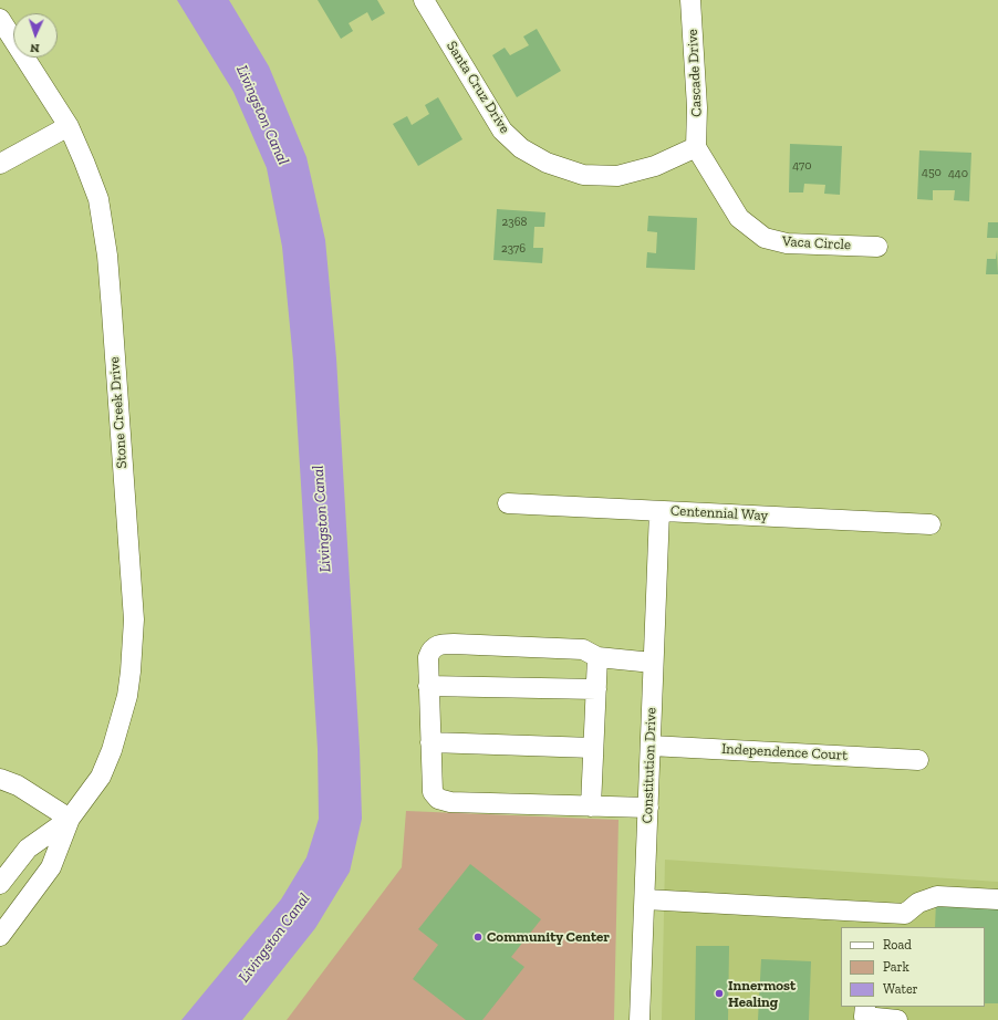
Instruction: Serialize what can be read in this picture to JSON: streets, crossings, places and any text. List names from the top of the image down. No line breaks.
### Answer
{"streets":{"street":["Cascade Drive","Santa Cruz Drive","Vaca Circle","Stone Creek Drive","Centennial Way","Independence Court","Constitution Drive"]},"crossings":[["Cascade Drive","Santa Cruz Drive"],["Cascade Drive","Vaca Circle"],["Santa Cruz Drive","Vaca Circle"],["Centennial Way","Constitution Drive"],["Independence Court","Constitution Drive"]],"water":["Livingston Canal"],"places":["Community Center","Innermost Healing"],"house_numbers":["470","450","440","2368","2376"],"legend":["Road","Park","Water"],"north":"bottom"}
